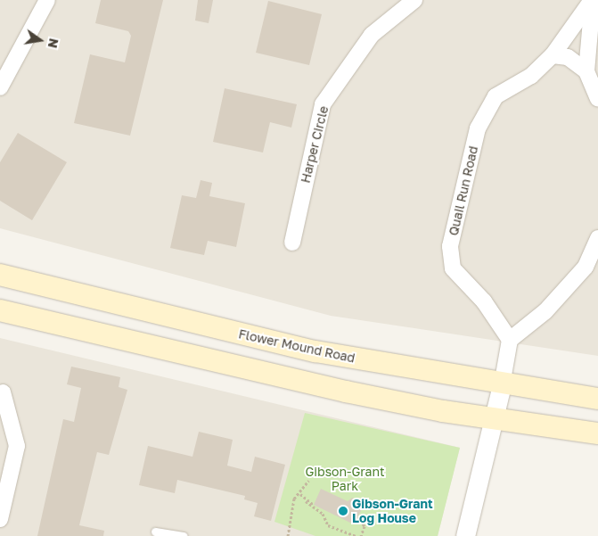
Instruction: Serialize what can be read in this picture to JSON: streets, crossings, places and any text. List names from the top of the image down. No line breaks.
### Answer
{"streets":{"main road":["Flower Mound Road"],"street":["Harper Circle","Quail Run Road"]},"parks":["Gibson-Grant Park"],"places":["Gibson-Grant Log House"],"north":"right"}
